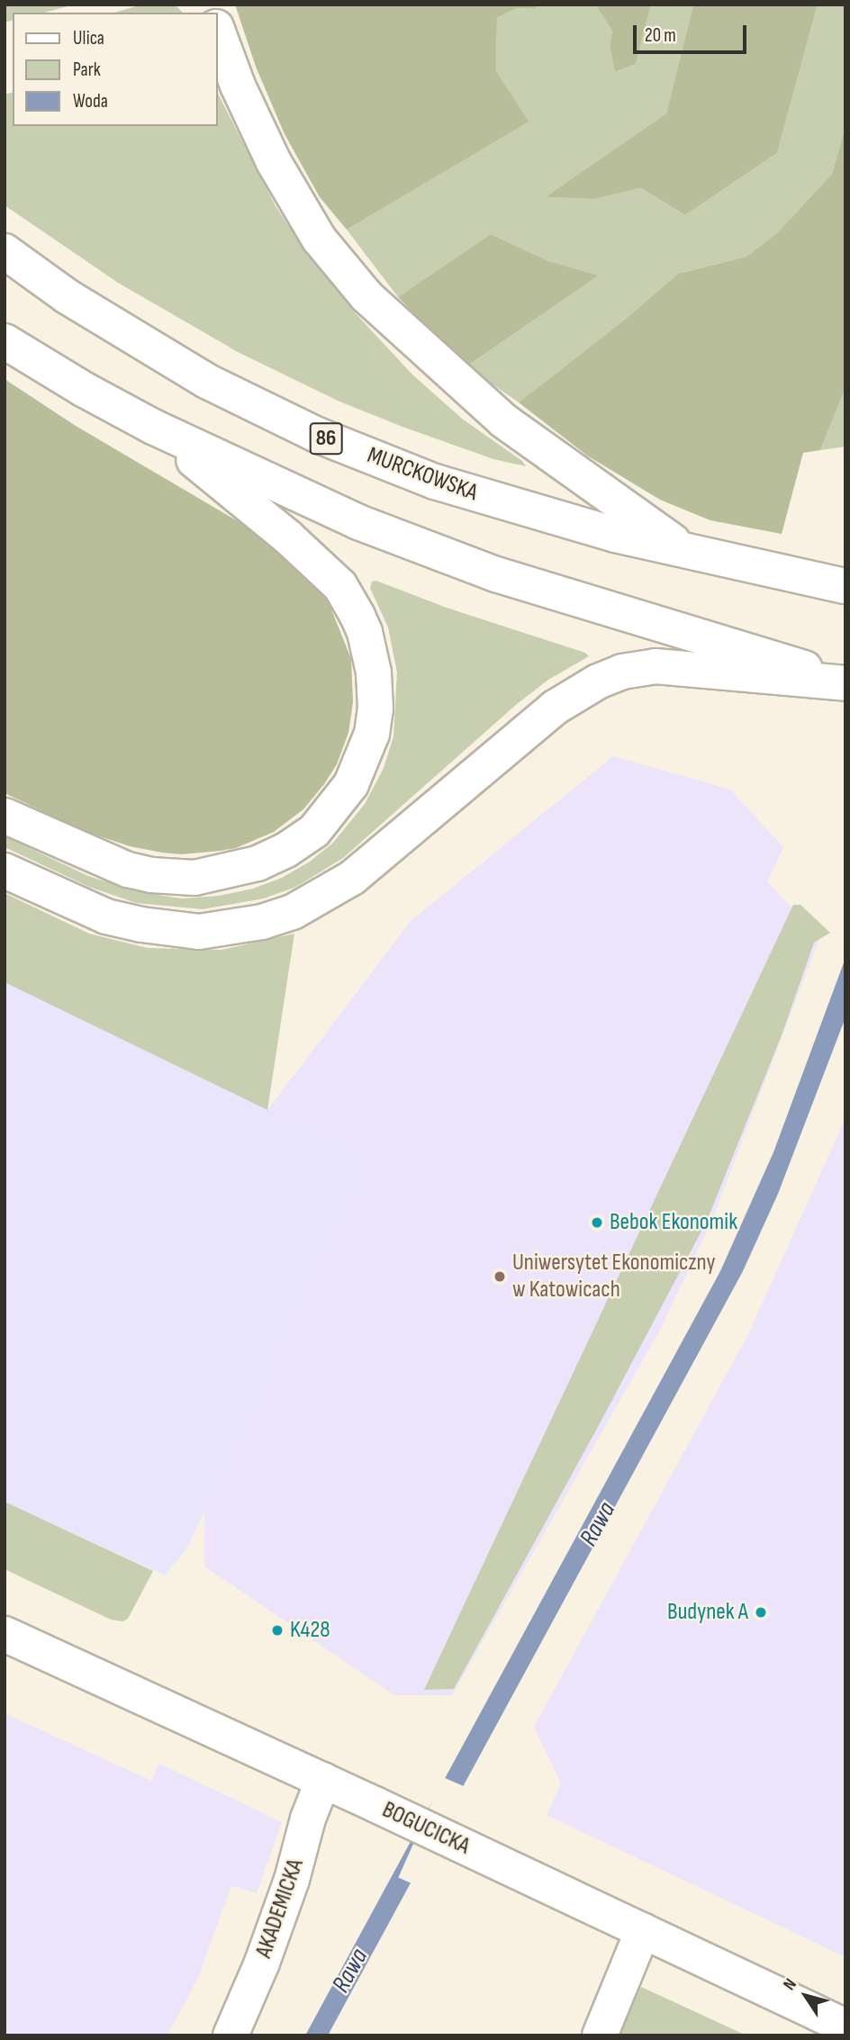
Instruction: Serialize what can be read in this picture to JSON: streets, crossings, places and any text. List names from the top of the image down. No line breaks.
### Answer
{"streets":{"main road":["86","MURCKOWSKA","BOGUCICKA","AKADEMICKA"]},"crossings":[["BOGUCICKA","AKADEMICKA"]],"water":["Rawa"],"places":["Bebok Ekonomik","Uniwersytet Ekonomiczny w Katowicach","Budynek A","K428"],"legend":["Ulica","Park","Woda"],"scale_bar":"20 m","north":"top left"}
